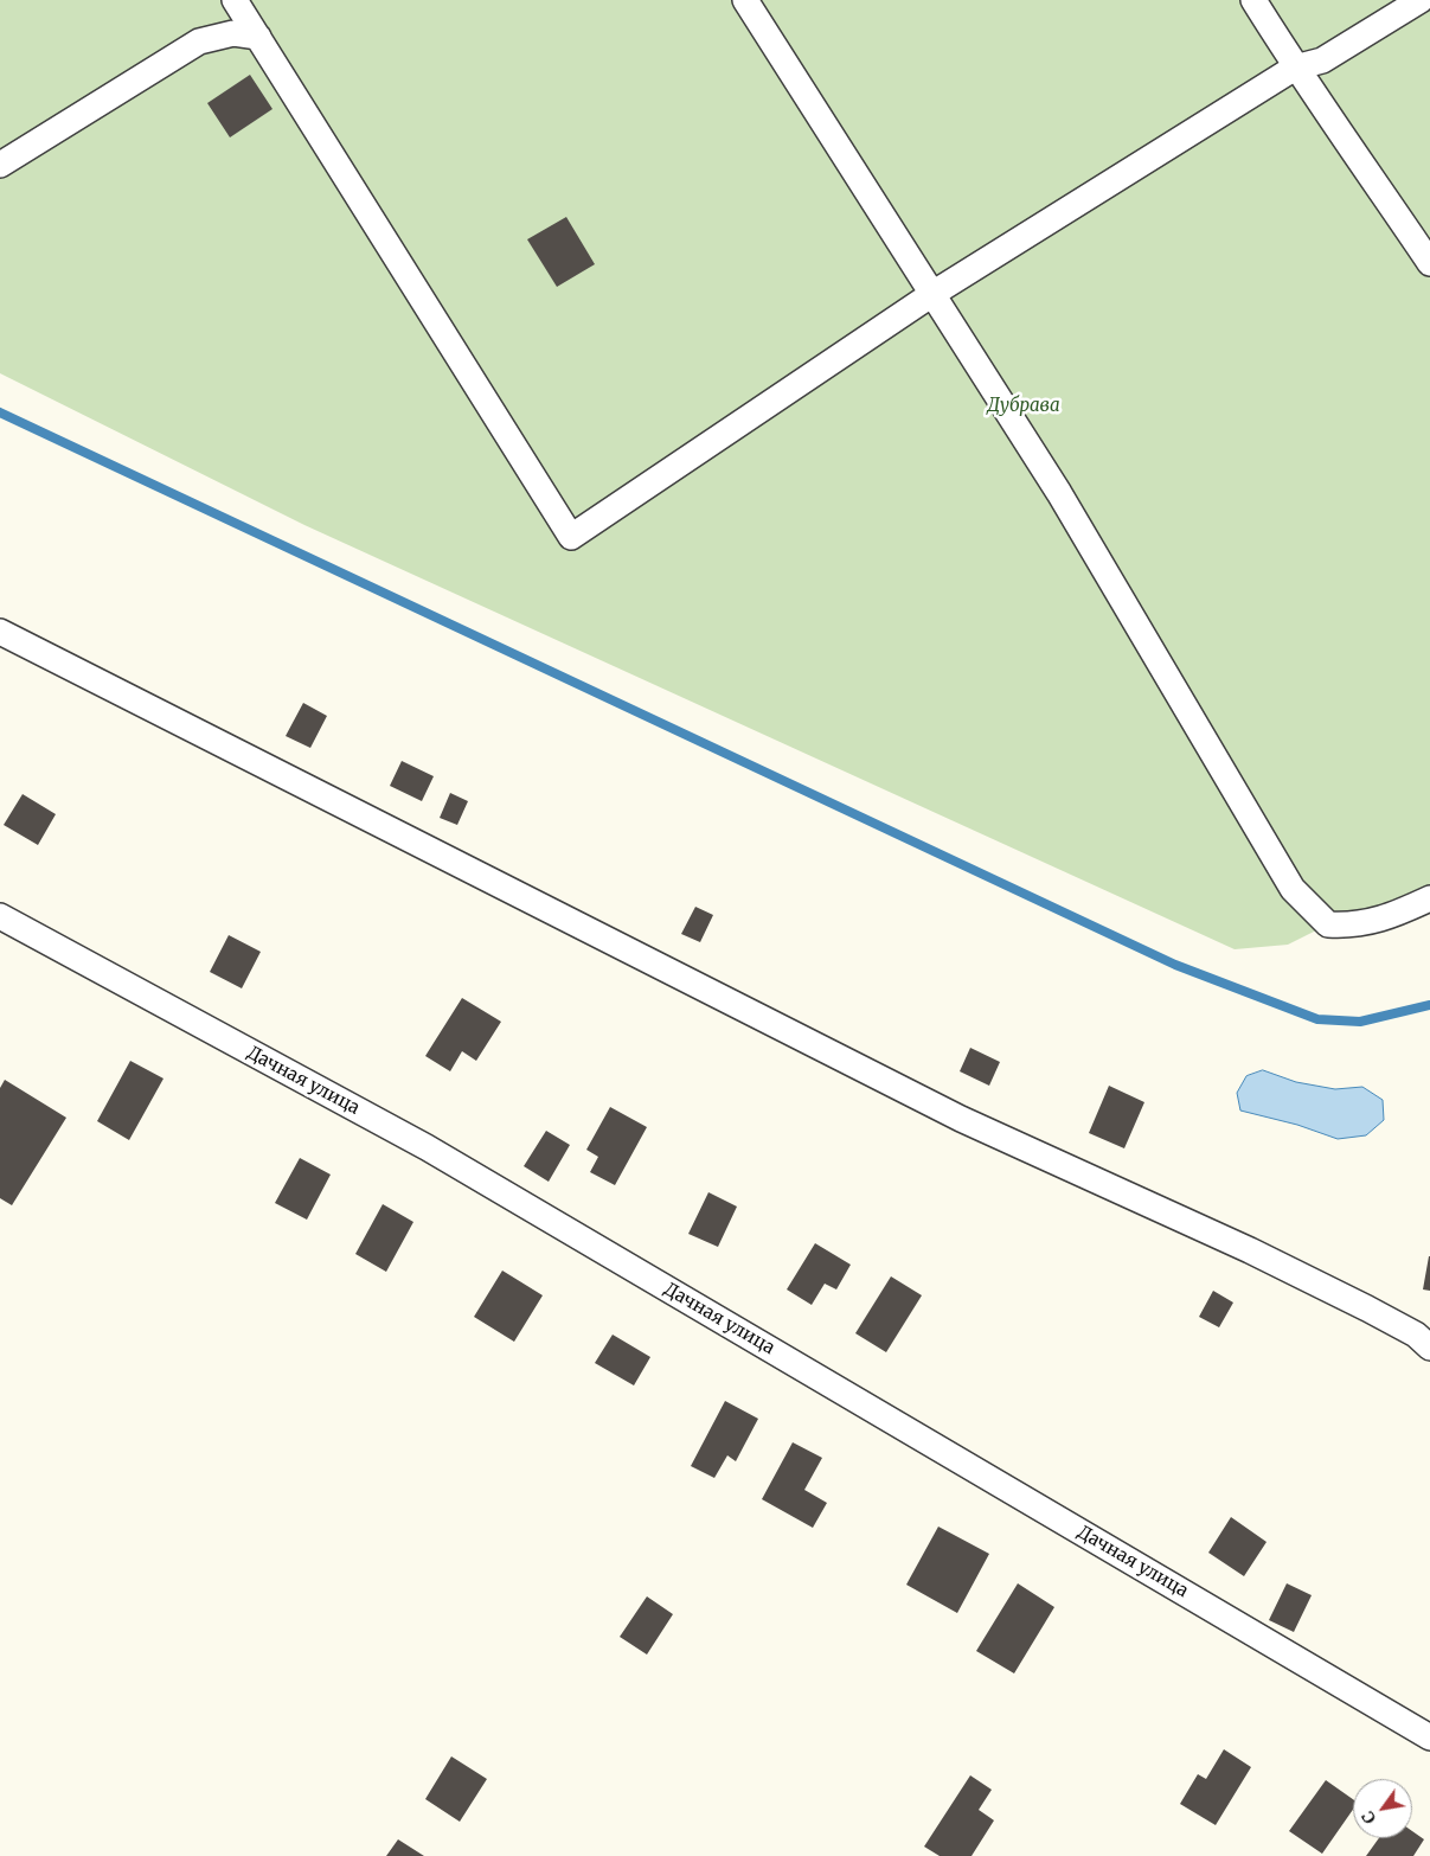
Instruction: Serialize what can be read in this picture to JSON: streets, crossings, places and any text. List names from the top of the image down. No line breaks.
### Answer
{"streets":{"street":["Дачная улица"]},"parks":["Дубрава"],"north":"bottom left"}
